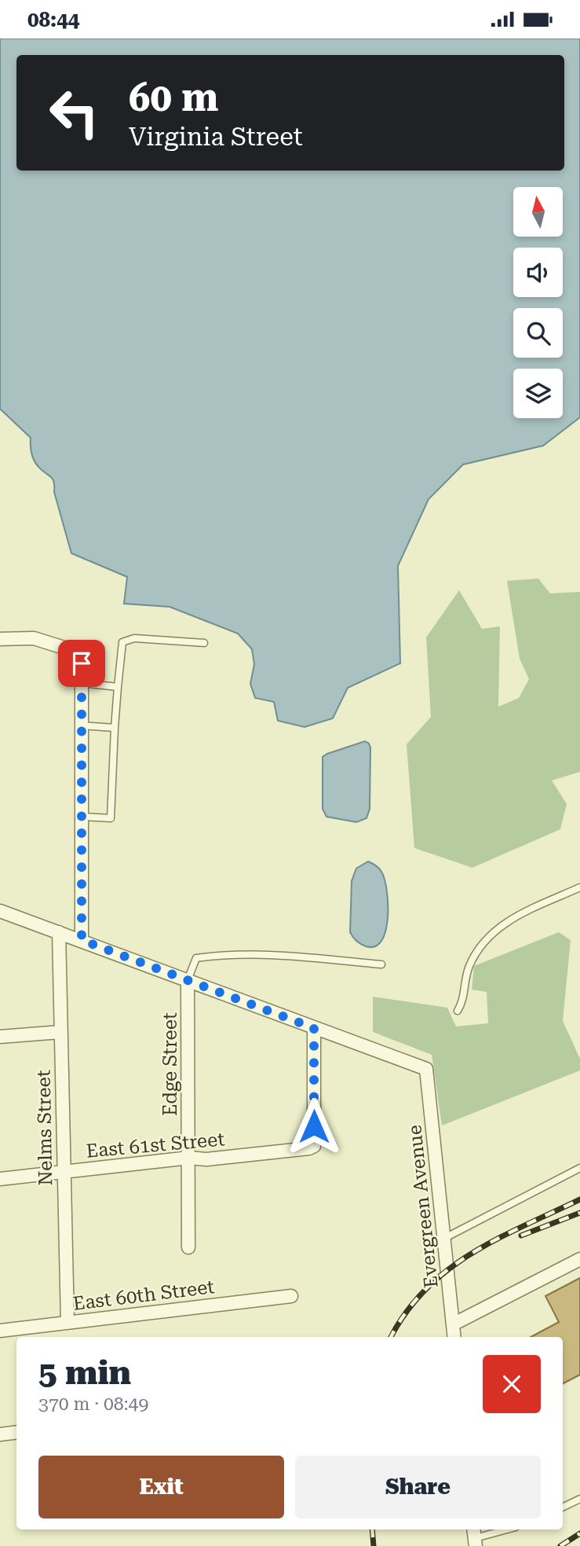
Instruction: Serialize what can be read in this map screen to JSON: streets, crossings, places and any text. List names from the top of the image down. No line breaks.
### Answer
{"streets":{"street":["Edge Street","Nelms Street","East 61st Street","Evergreen Avenue","East 60th Street"]},"crossings":[["Edge Street","East 61st Street"],["Nelms Street","East 61st Street"],["Nelms Street","East 60th Street"],["East 61st Street","Evergreen Avenue"]],"north":"top","page":{"status":"08:44","turn":["60 m","Virginia Street"],"heading":["5 min","370 m · 08:49"],"buttons":["Exit","Share"]}}
